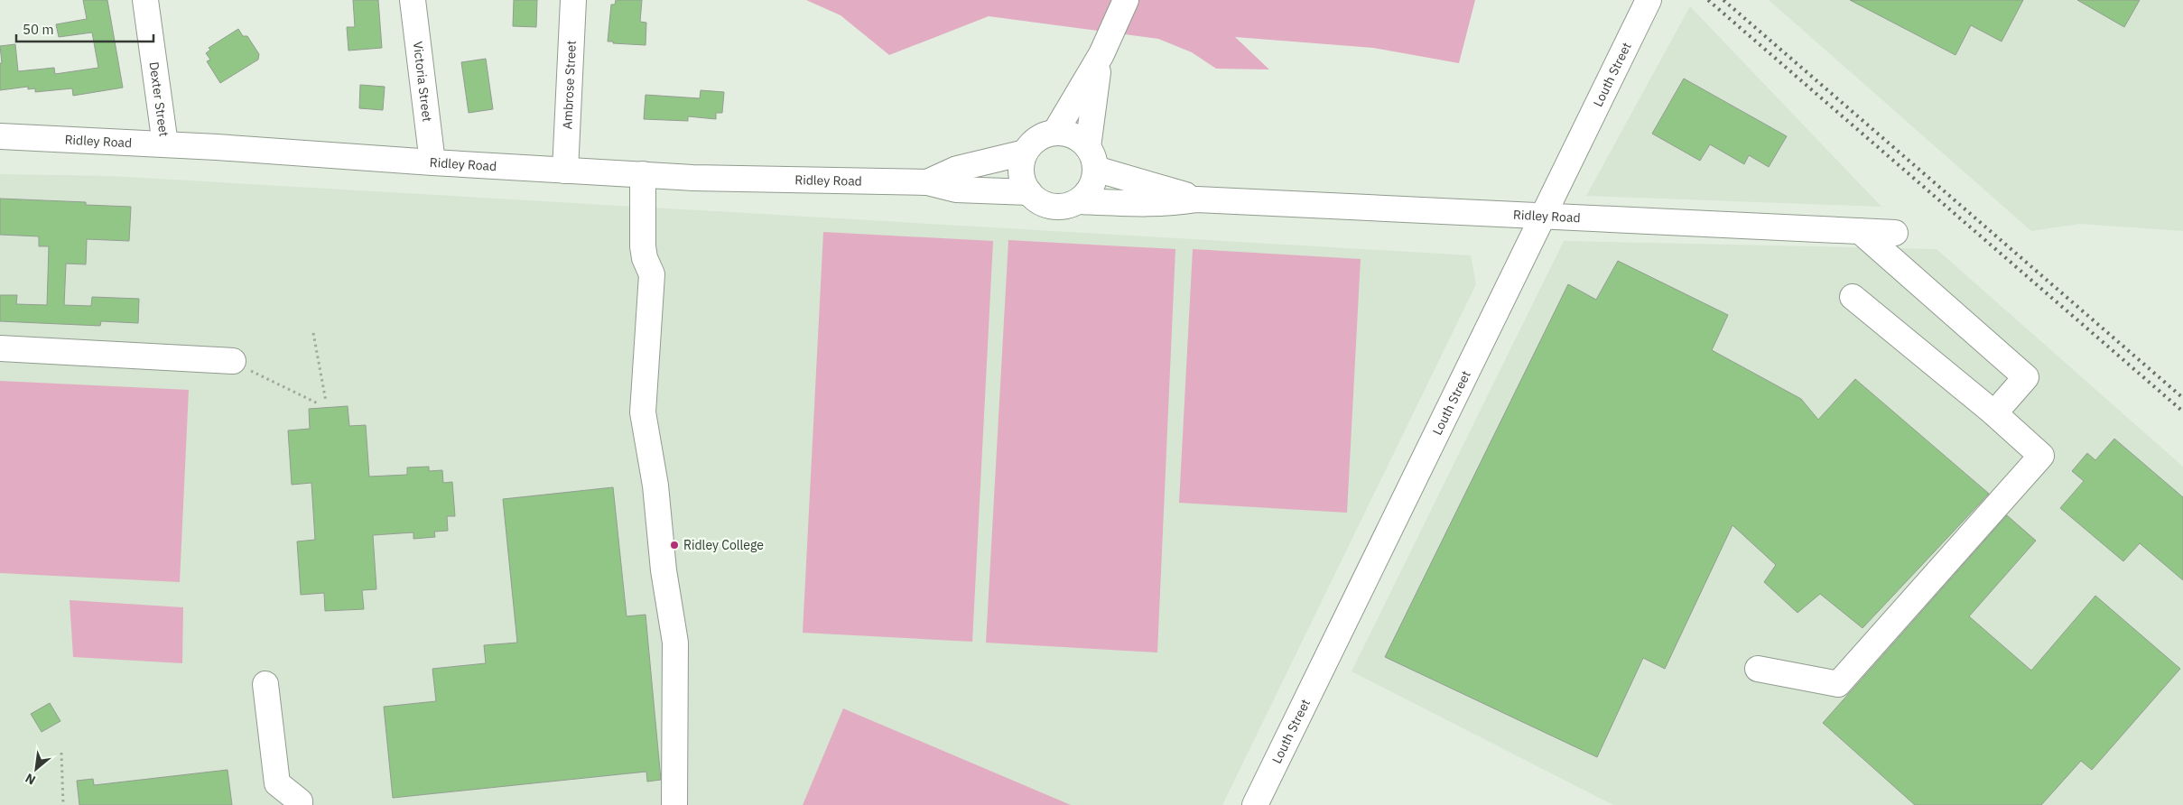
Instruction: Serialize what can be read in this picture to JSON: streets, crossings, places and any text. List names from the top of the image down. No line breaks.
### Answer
{"streets":{"street":["Louth Street","Victoria Street","Ambrose Street","Dexter Street","Ridley Road"]},"crossings":[["Louth Street","Ridley Road"],["Victoria Street","Ridley Road"],["Ambrose Street","Ridley Road"],["Dexter Street","Ridley Road"]],"places":["Ridley College"],"scale_bar":"50 m","north":"bottom left"}
